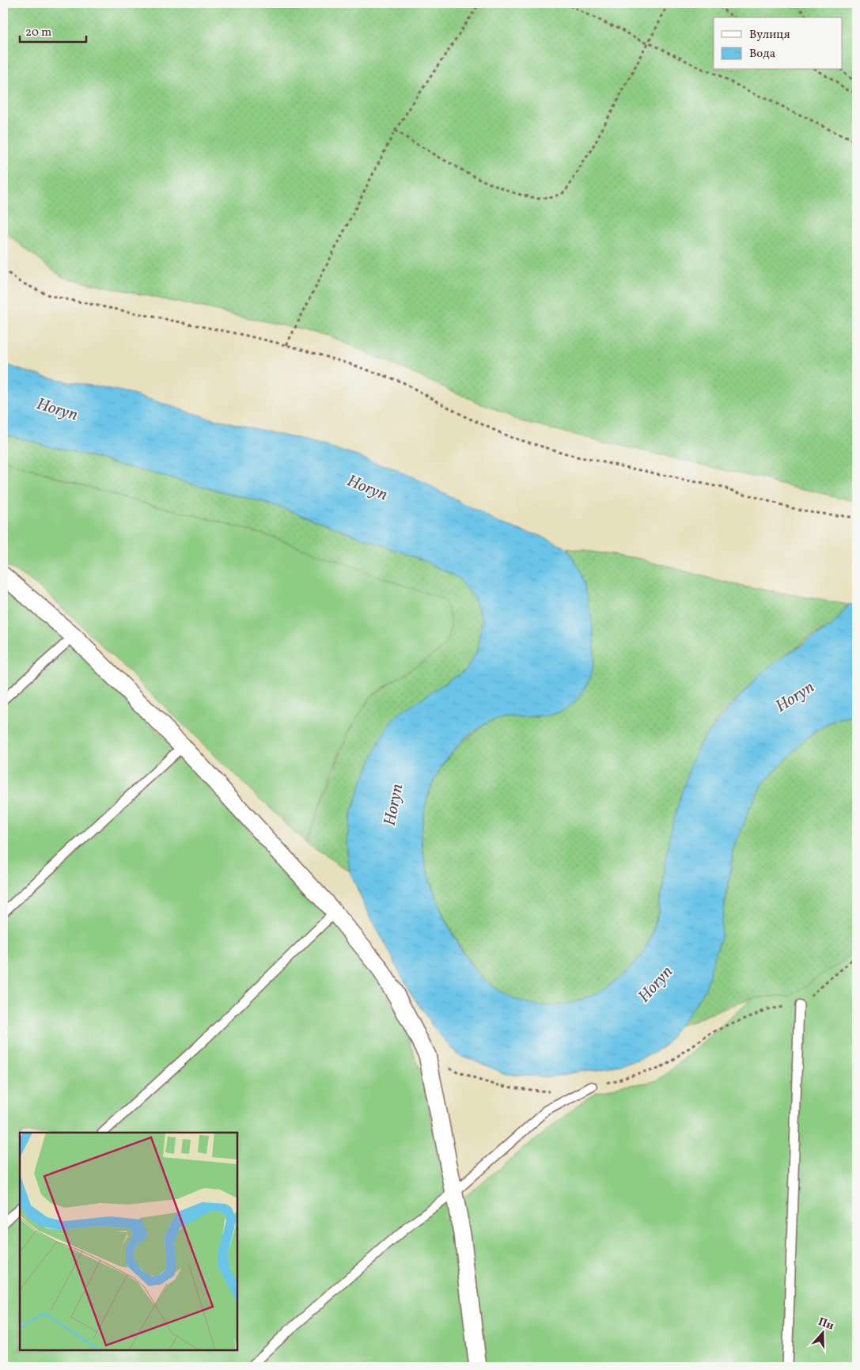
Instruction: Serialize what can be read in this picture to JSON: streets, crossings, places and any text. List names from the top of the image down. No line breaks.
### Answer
{"water":["Horyn"],"legend":["Вулиця","Вода"],"scale_bar":"20 m","north":"top"}
